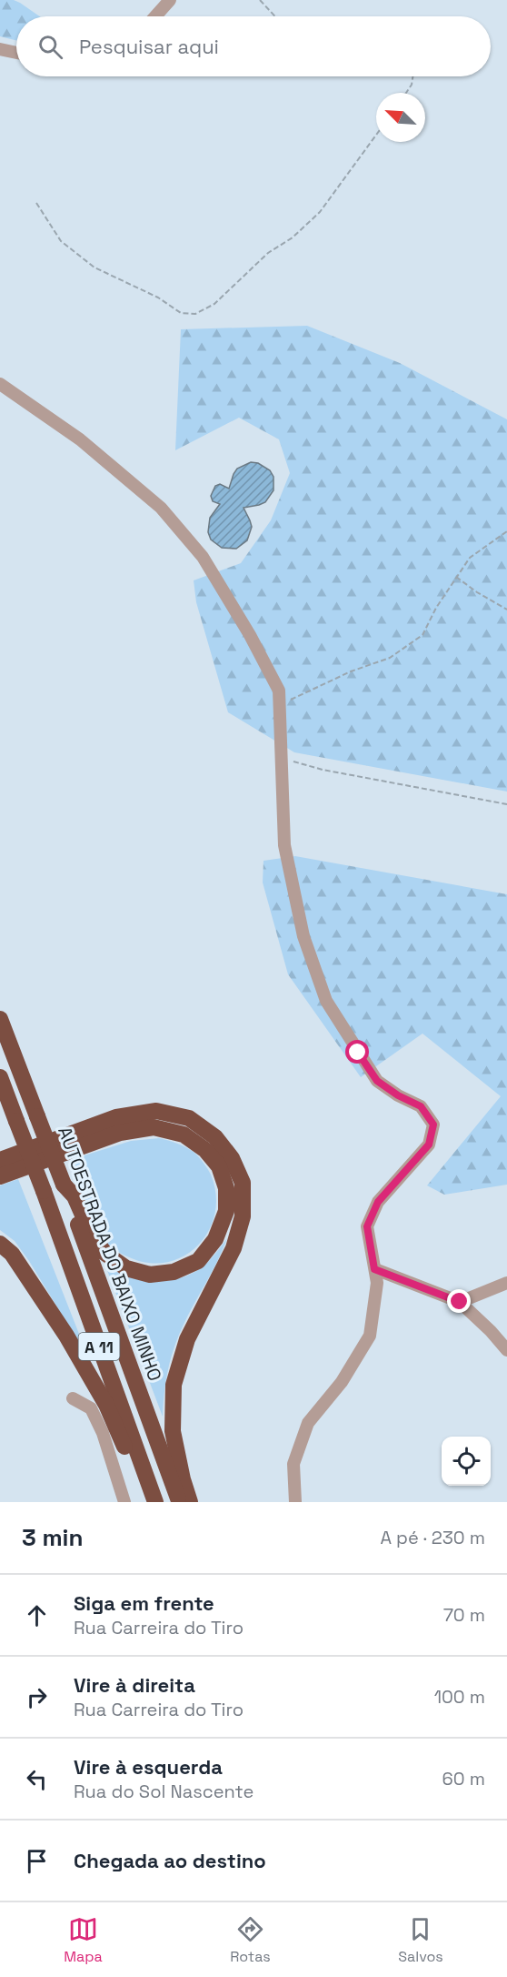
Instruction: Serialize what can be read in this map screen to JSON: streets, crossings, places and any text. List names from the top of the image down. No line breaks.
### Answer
{"streets":{"highway":["AUTOESTRADA DO BAIXO MINHO","A 11"]},"north":"top left","page":{"search":"Pesquisar aqui","heading":["3 min","A pé · 230 m"],"list":[["Siga em frente","Rua Carreira do Tiro","70 m"],["Vire à direita","Rua Carreira do Tiro","100 m"],["Vire à esquerda","Rua do Sol Nascente","60 m"],"Chegada ao destino"],"nav":["Mapa","Rotas","Salvos"]}}
